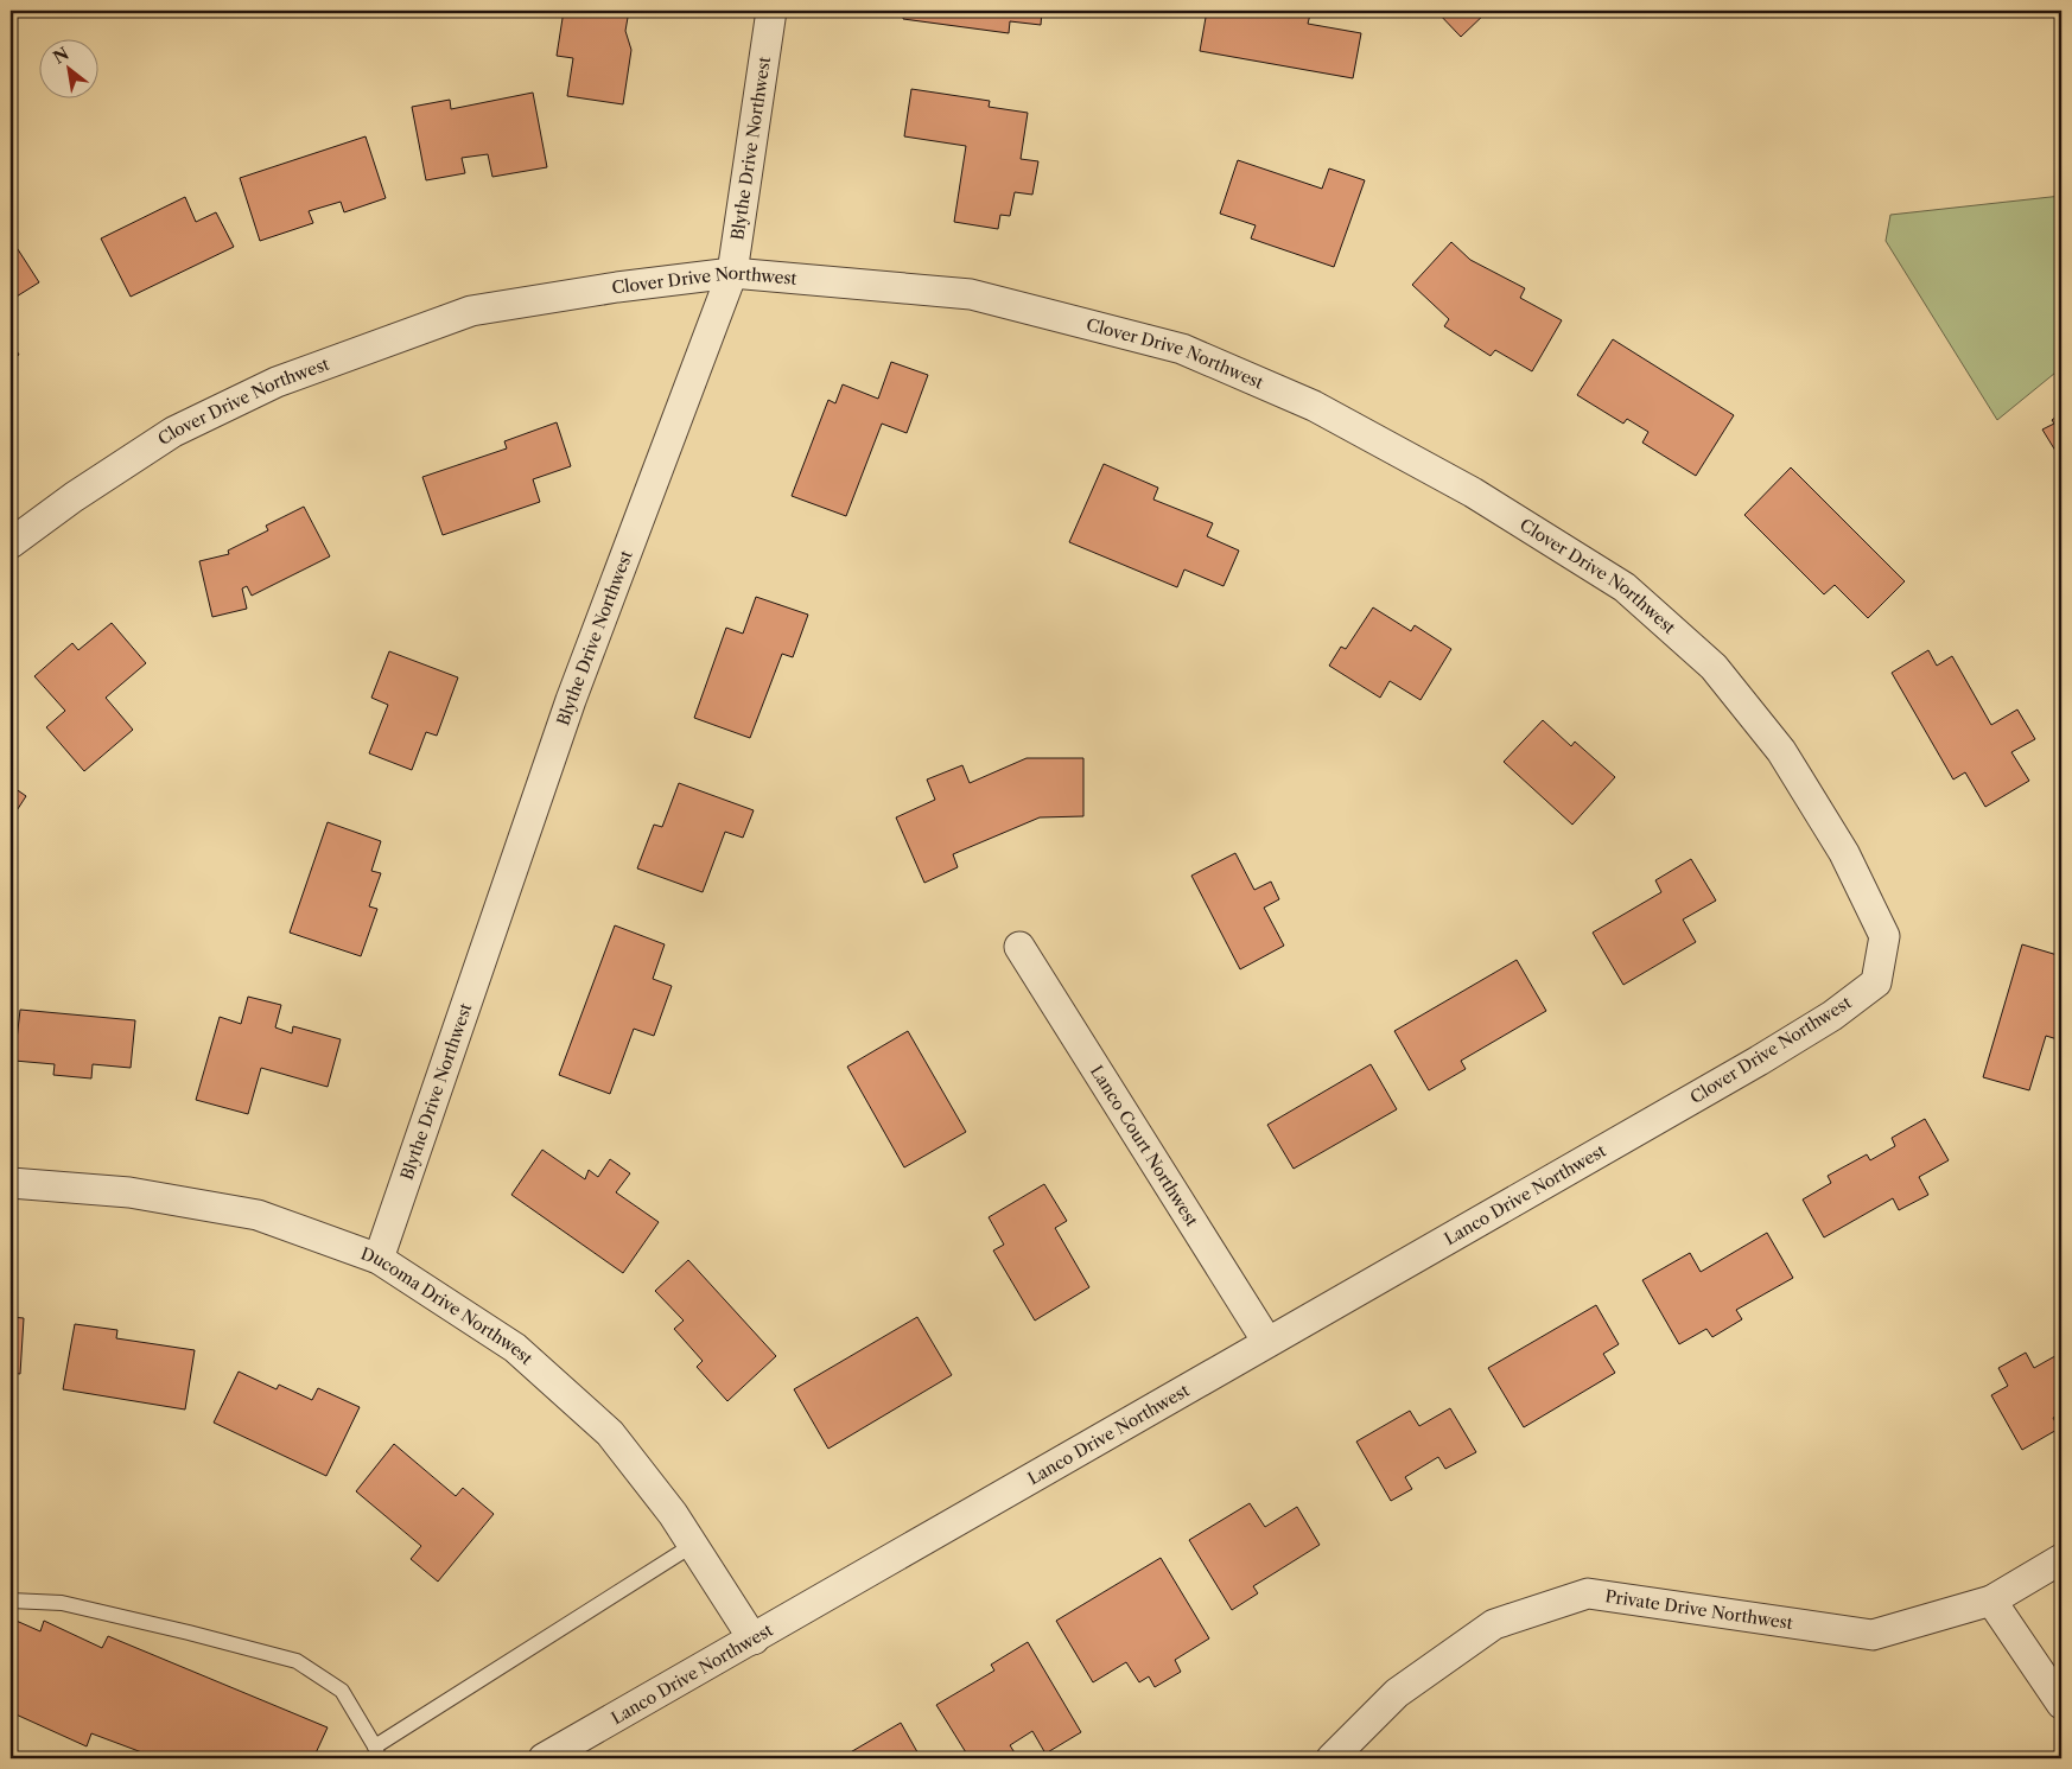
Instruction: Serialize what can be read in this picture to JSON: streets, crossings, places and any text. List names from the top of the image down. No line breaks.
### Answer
{"streets":{"street":["Blythe Drive Northwest","Clover Drive Northwest","Lanco Court Northwest","Lanco Drive Northwest","Ducoma Drive Northwest","Private Drive Northwest"]},"crossings":[["Blythe Drive Northwest","Clover Drive Northwest"],["Blythe Drive Northwest","Ducoma Drive Northwest"],["Clover Drive Northwest","Lanco Drive Northwest"],["Lanco Court Northwest","Lanco Drive Northwest"],["Lanco Drive Northwest","Ducoma Drive Northwest"]],"north":"top left"}
